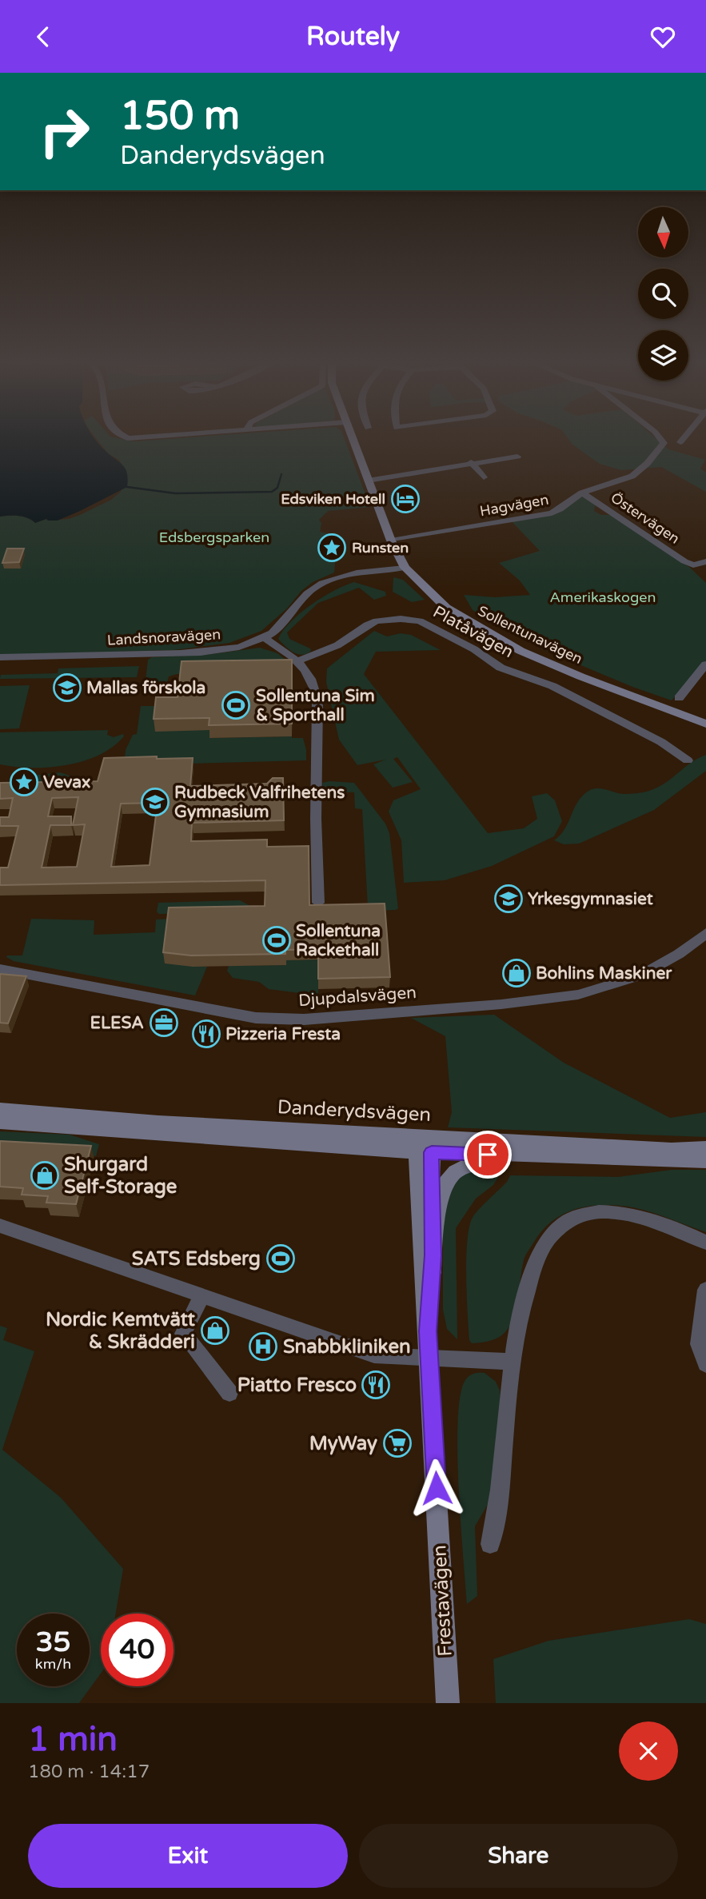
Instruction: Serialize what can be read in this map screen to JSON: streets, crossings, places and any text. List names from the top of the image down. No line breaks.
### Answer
{"streets":{"street":["Hagvägen","Östervägen","Platåvägen","Sollentunavägen","Landsnoravägen","Djupdalsvägen","Danderydsvägen","Frestavägen"]},"crossings":[["Hagvägen","Östervägen"],["Hagvägen","Sollentunavägen"],["Sollentunavägen","Landsnoravägen"],["Danderydsvägen","Frestavägen"]],"parks":["Edsbergsparken","Amerikaskogen"],"places":{"hotel":["Edsviken Hotell"],"place":["Runsten","Vevax"],"school or university":["Mallas förskola","Rudbeck Valfrihetens Gymnasium","Yrkesgymnasiet"],"sports":["Sollentuna Sim & Sporthall","Sollentuna Rackethall","SATS Edsberg"],"shop":["Bohlins Maskiner","Shurgard Self-Storage","Nordic Kemtvätt & Skrädderi"],"office":["ELESA"],"restaurant":["Pizzeria Fresta","Piatto Fresco"],"hospital":["Snabbkliniken"],"supermarket":["MyWay"]},"north":"bottom","page":{"header":"Routely","turn":["150 m","Danderydsvägen"],"speed":"35 km/h","limit":"40","heading":["1 min","180 m · 14:17"],"buttons":["Exit","Share"]}}
